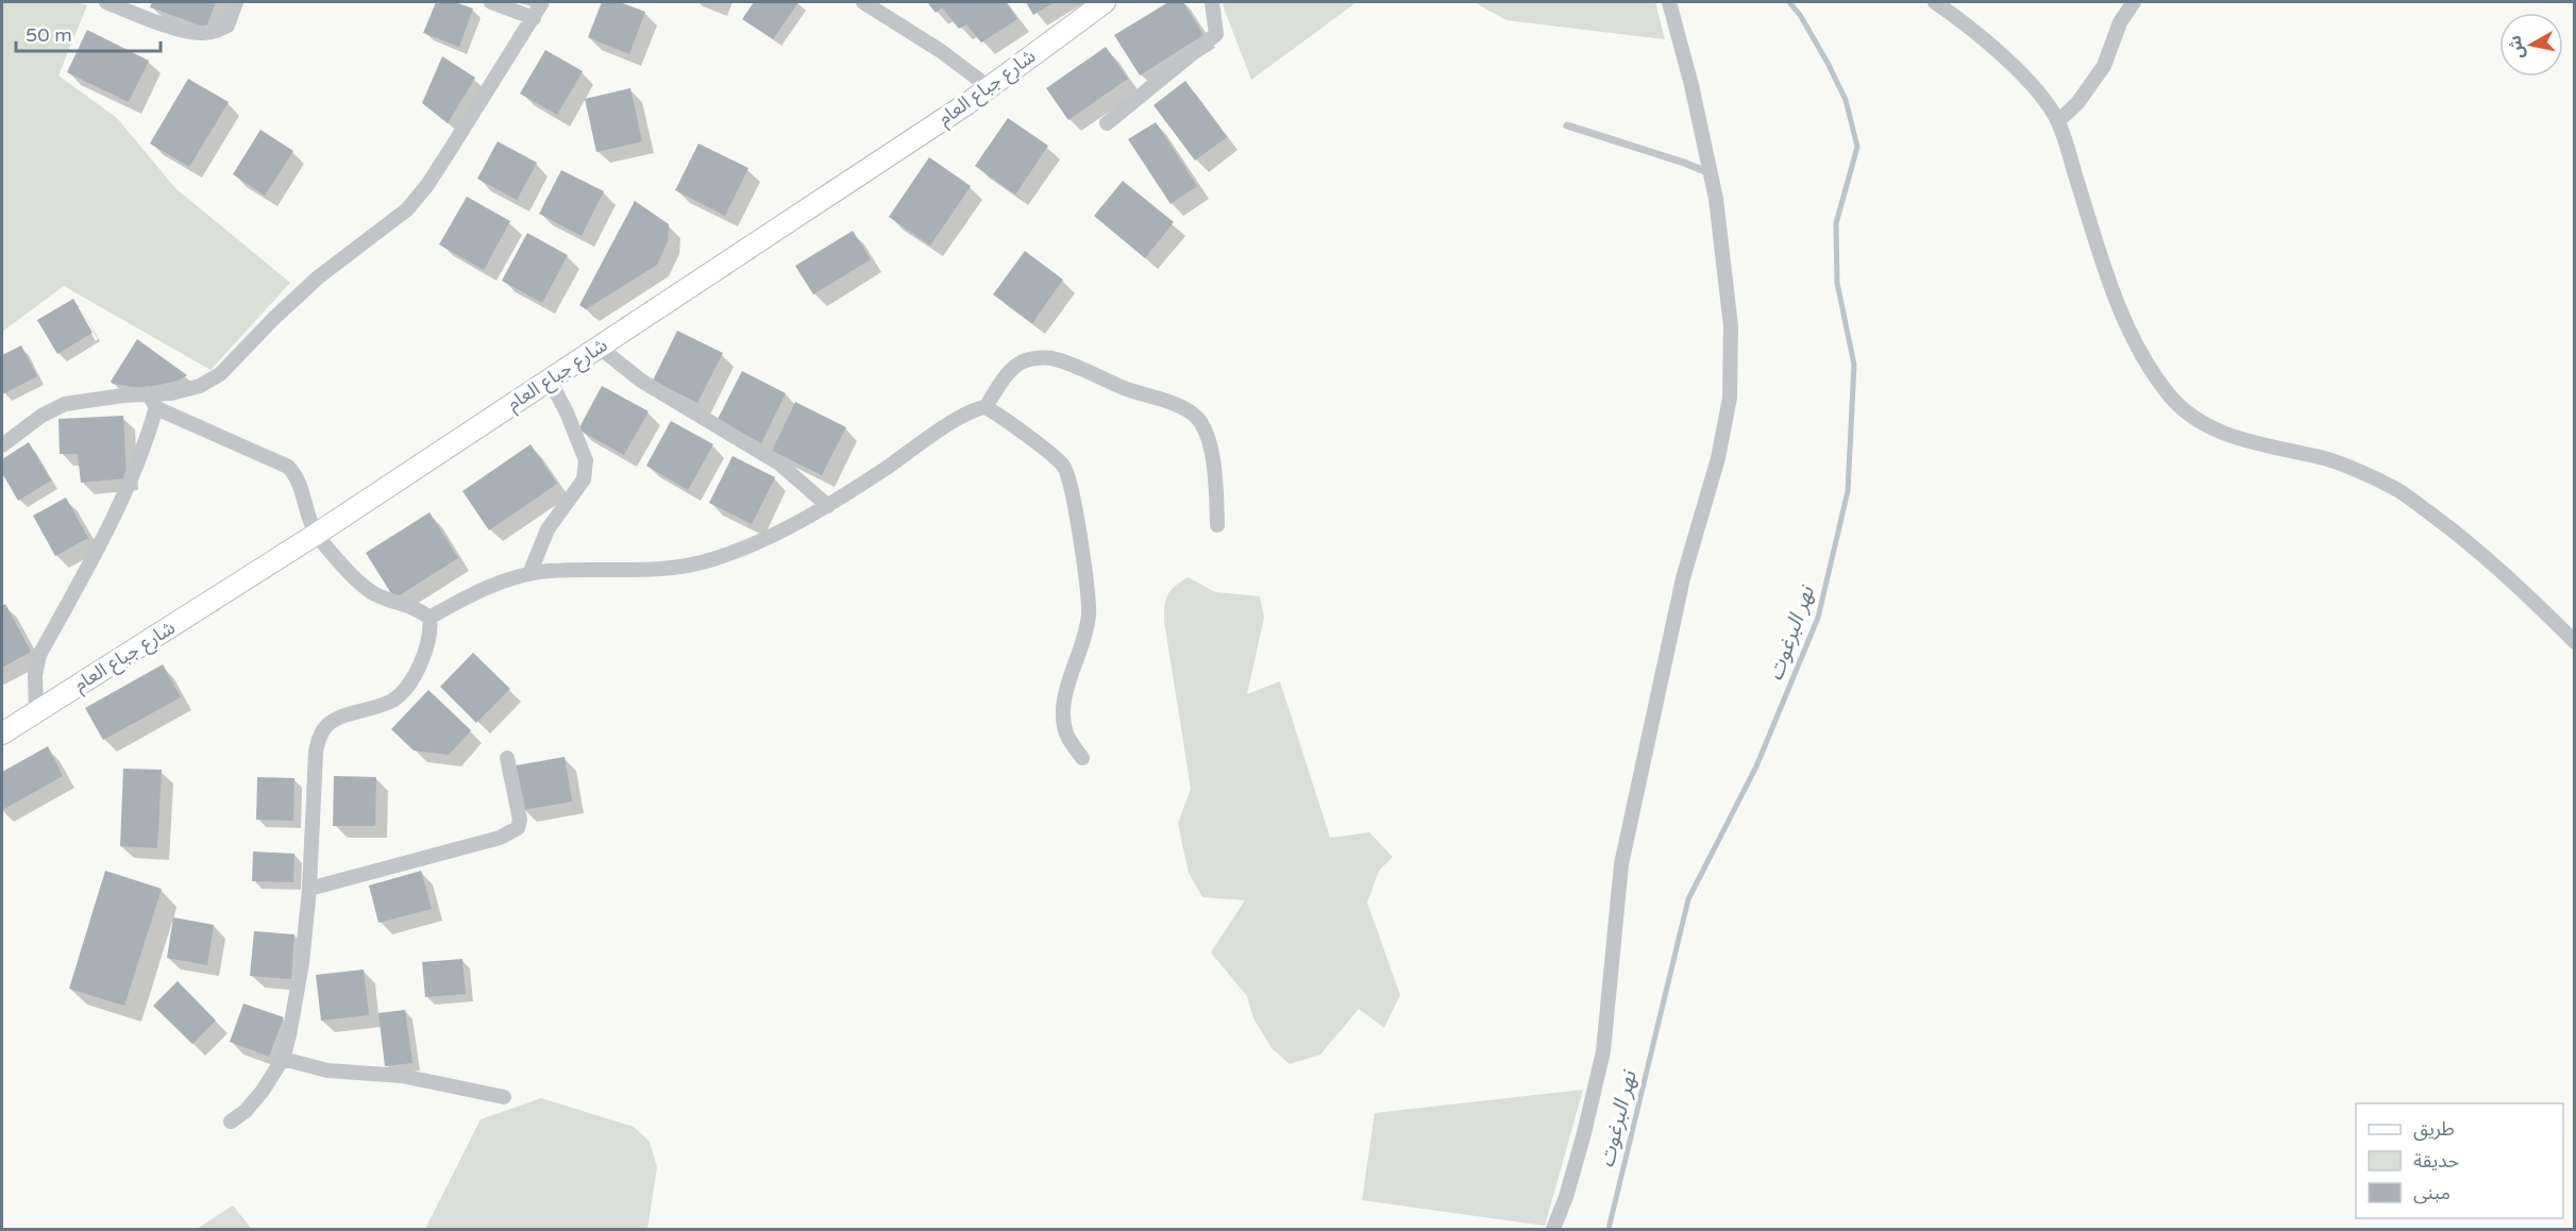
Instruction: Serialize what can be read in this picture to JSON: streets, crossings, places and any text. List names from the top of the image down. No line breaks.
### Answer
{"streets":{"main road":["شارع جباع العام"]},"water":["نهر البرغوت"],"legend":["طريق","حديقة","مبنى"],"scale_bar":"50 m","north":"left"}
